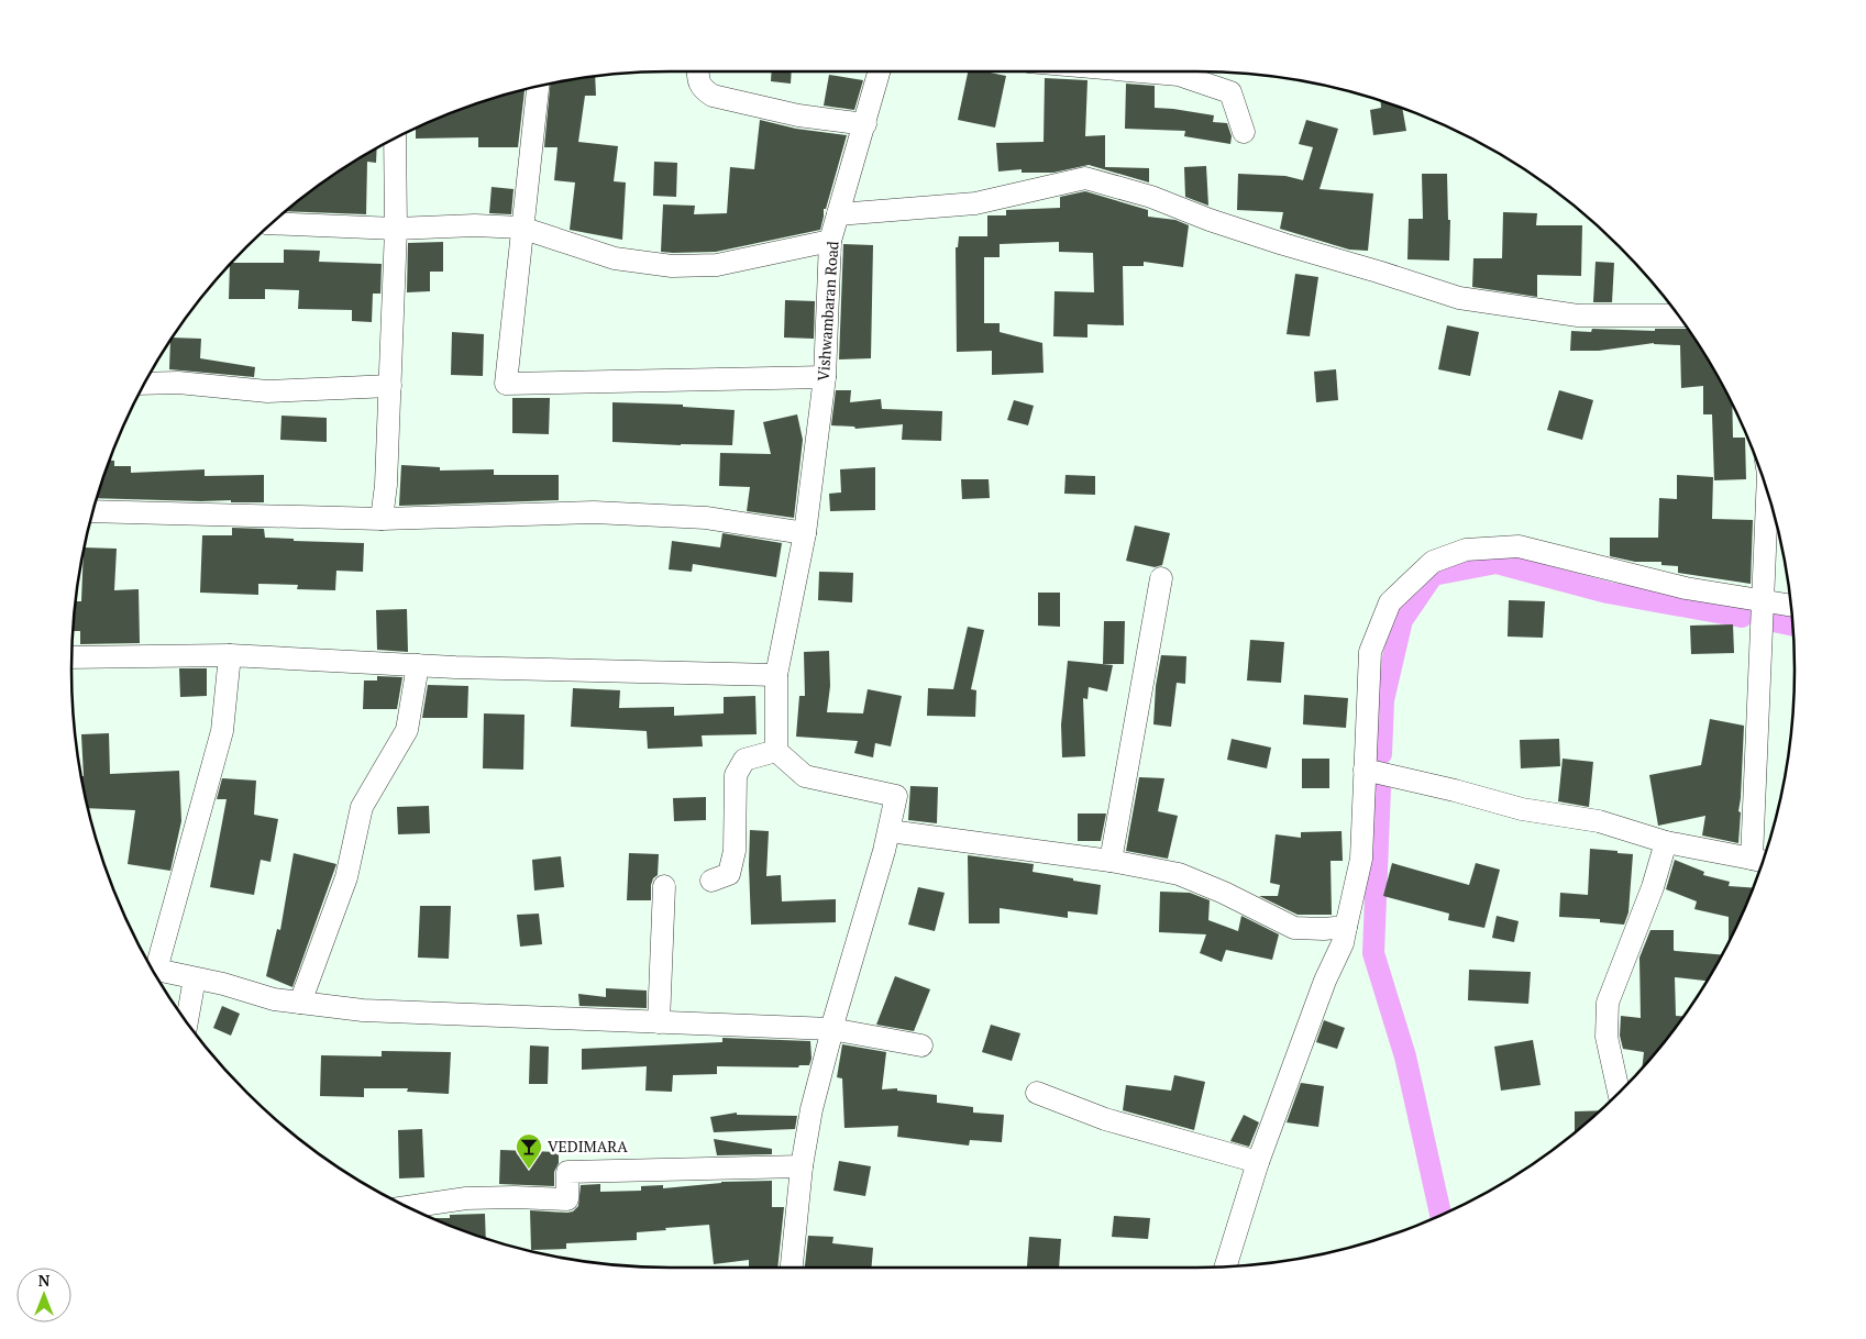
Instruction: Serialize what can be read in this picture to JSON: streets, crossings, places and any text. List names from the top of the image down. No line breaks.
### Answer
{"streets":{"street":["Vishwambaran Road"]},"places":{"bar":["VEDIMARA"]},"north":"top"}
